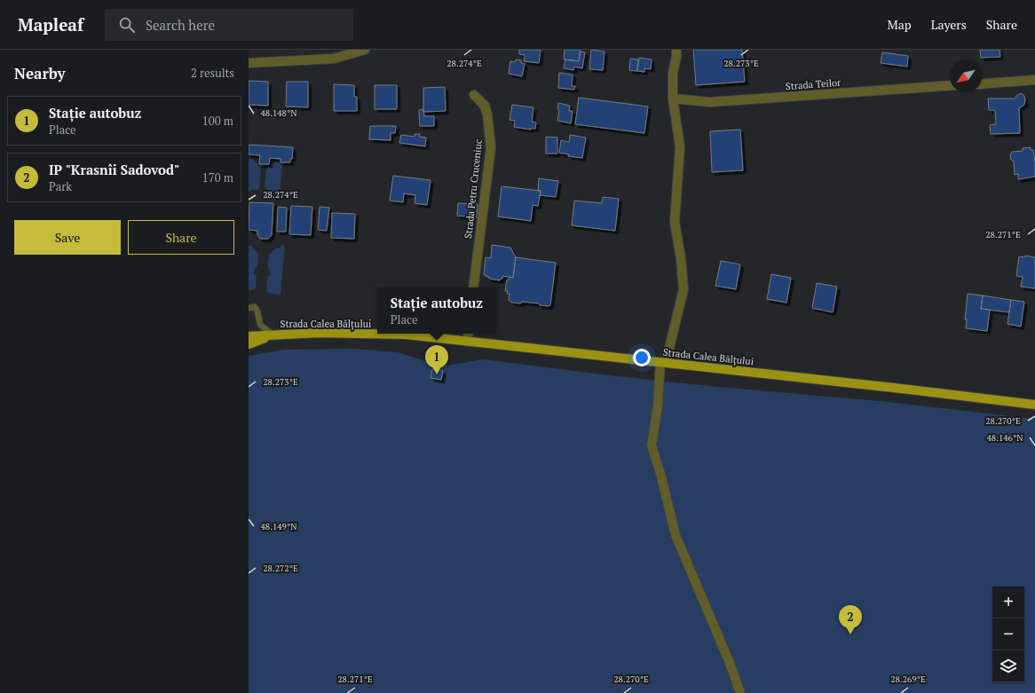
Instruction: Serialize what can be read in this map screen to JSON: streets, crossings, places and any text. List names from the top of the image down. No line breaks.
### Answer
{"streets":{"main road":["Strada Calea Bălțului"],"street":["Strada Teilor","Strada Petru Cruceniuc"]},"north":"bottom left","page":{"header":"Mapleaf","search":"Search here","nav":["Map","Layers","Share"],"heading":["Nearby","2 results"],"list":[{"mark":"1","name":"Stație autobuz","note":"Place","value":"100 m"},{"mark":"2","name":"IP \"Krasnîi Sadovod\"","note":"Park","value":"170 m"}],"buttons":["Save","Share"],"popup":["Stație autobuz","Place"],"pins":["1","2"],"map_buttons":["+","−"]},"coordinates":["28.274°E","28.273°E","48.148°N","28.271°E","28.270°E","48.146°N","48.149°N","28.272°E","28.269°E"]}
